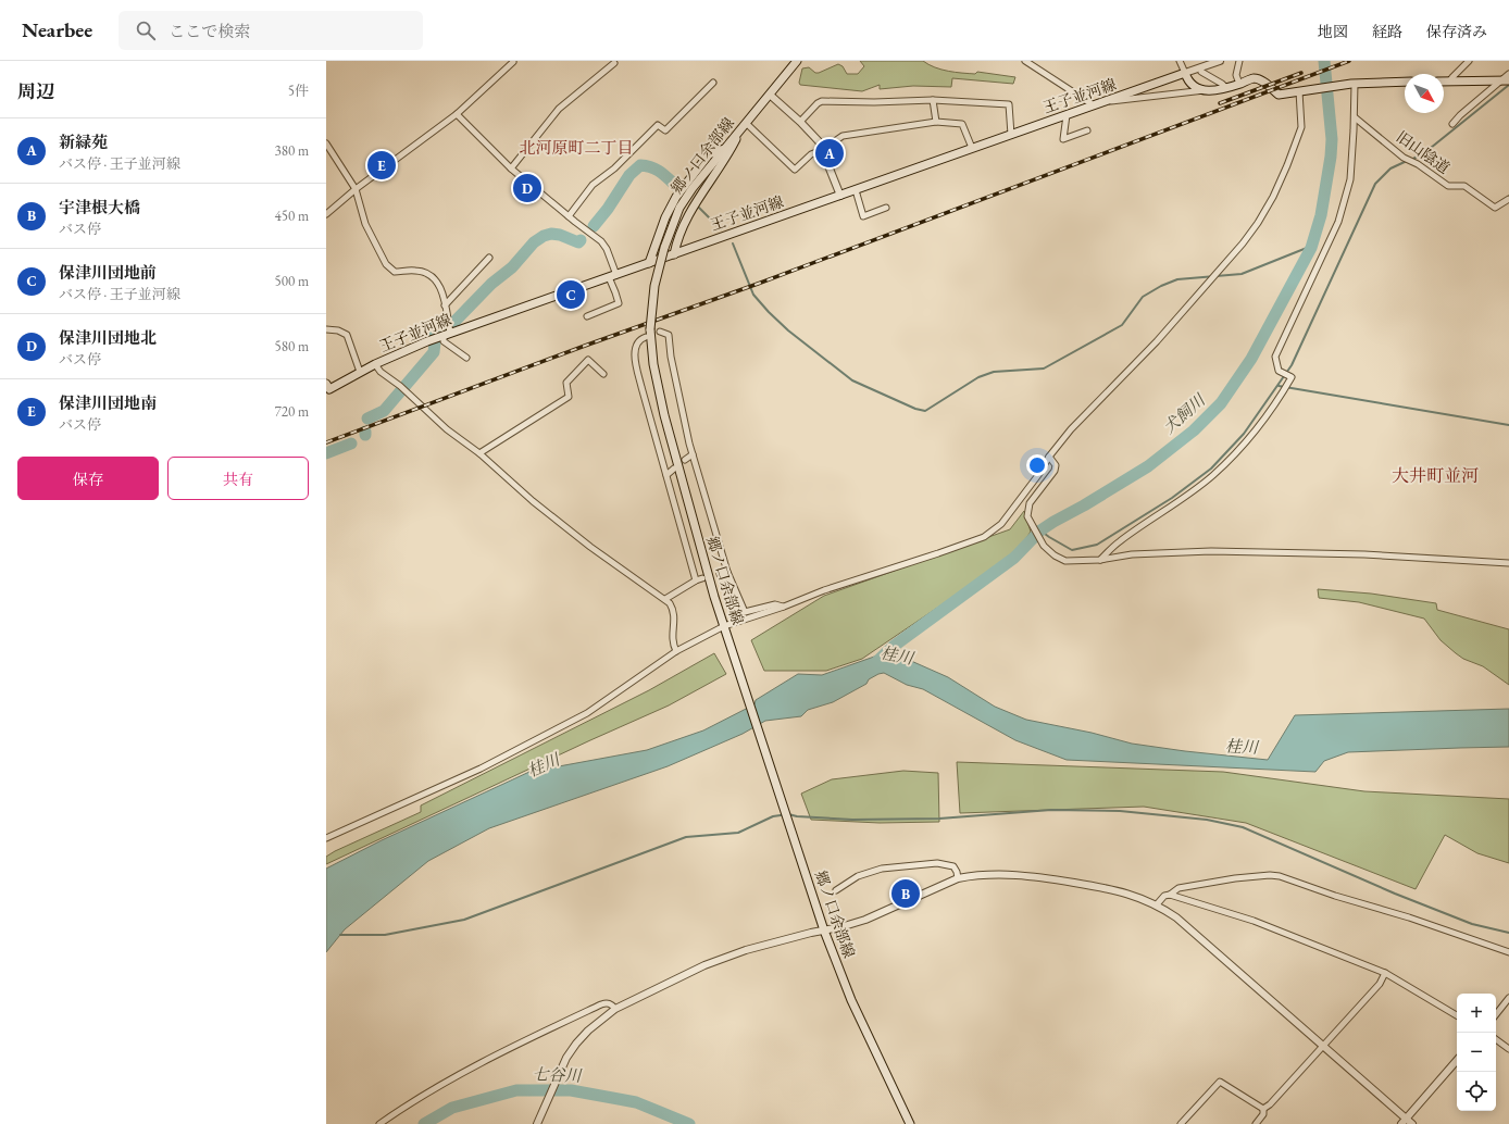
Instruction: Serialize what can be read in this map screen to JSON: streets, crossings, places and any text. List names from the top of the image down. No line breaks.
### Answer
{"streets":{"main road":["王子並河線","郷ノ口余部線"],"street":["旧山陰道"]},"districts":["北河原町二丁目","大井町並河"],"water":["犬飼川","桂川","七谷川"],"north":"bottom right","page":{"header":"Nearbee","search":"ここで検索","nav":["地図","経路","保存済み"],"heading":["周辺","5件"],"list":[{"mark":"A","name":"新緑苑","note":"バス停 · 王子並河線","value":"380 m"},{"mark":"B","name":"宇津根大橋","note":"バス停","value":"450 m"},{"mark":"C","name":"保津川団地前","note":"バス停 · 王子並河線","value":"500 m"},{"mark":"D","name":"保津川団地北","note":"バス停","value":"580 m"},{"mark":"E","name":"保津川団地南","note":"バス停","value":"720 m"}],"pins":["A","E","D","C","B"],"buttons":["保存","共有"],"map_buttons":["+","−"]}}
